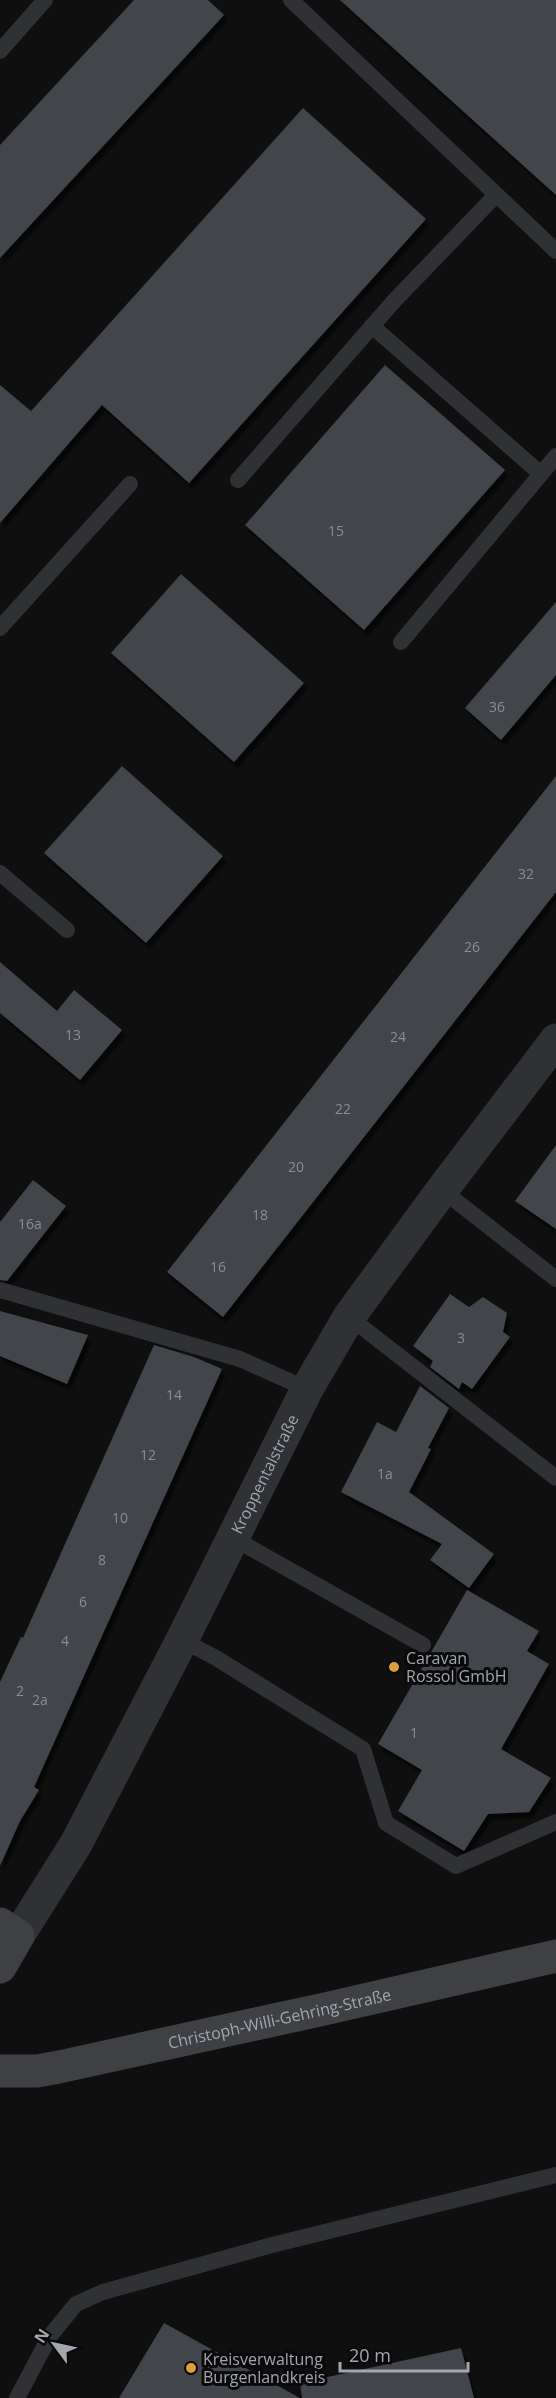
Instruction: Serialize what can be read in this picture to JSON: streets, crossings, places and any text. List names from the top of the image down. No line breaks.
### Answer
{"streets":{"street":["Kroppentalstraße","Christoph-Willi-Gehring-Straße"]},"places":["Caravan Rossol GmbH","Kreisverwaltung Burgenlandkreis"],"house_numbers":["15","36","32","26","13","24","22","20","18","16a","16","3","14","12","1a","10","8","6","4","2","2a","1"],"scale_bar":"20 m","north":"top left"}
